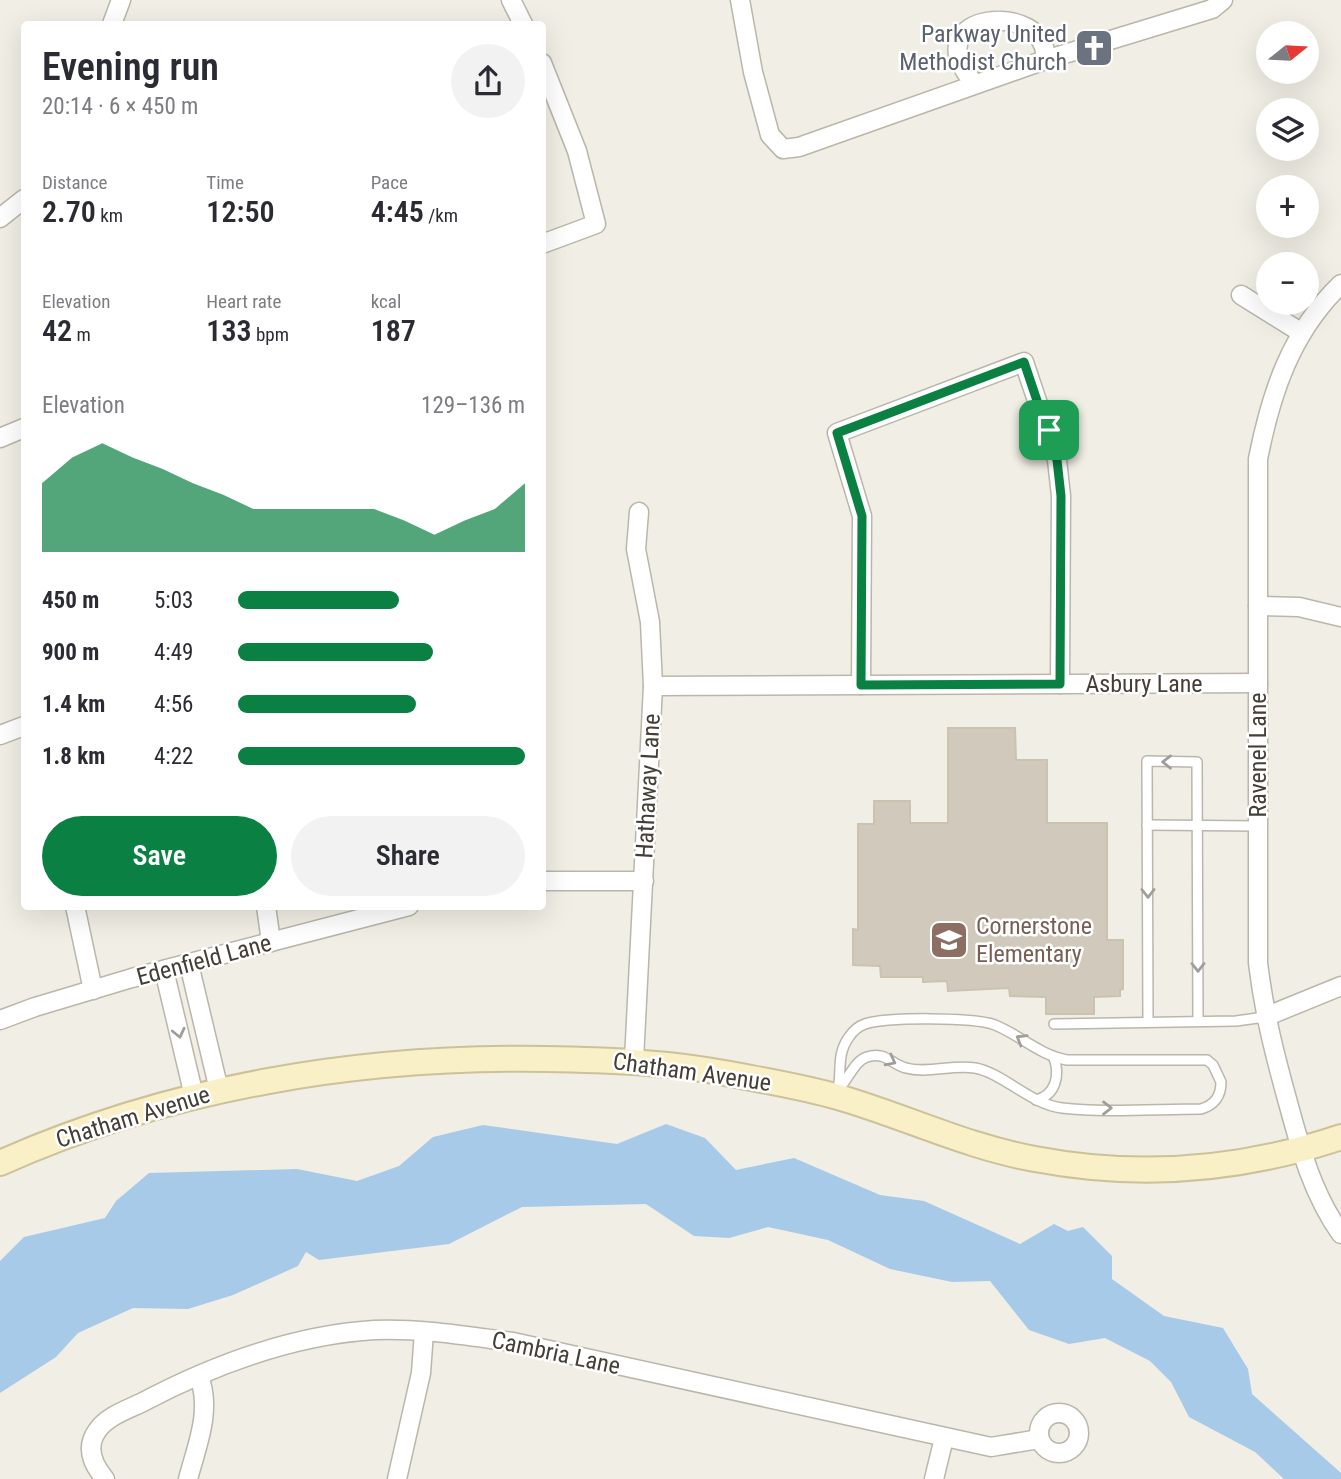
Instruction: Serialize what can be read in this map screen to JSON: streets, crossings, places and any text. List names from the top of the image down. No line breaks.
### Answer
{"streets":{"street":["Asbury Lane","Ravenel Lane","Hathaway Lane","Edenfield Lane","Chatham Avenue","Cambria Lane"]},"crossings":[["Asbury Lane","Ravenel Lane"],["Asbury Lane","Hathaway Lane"],["Ravenel Lane","Chatham Avenue"],["Hathaway Lane","Chatham Avenue"]],"places":{"church":["Parkway United Methodist Church"],"school or university":["Cornerstone Elementary"]},"north":"right","page":{"map_buttons":["+","−"],"heading":["Evening run","20:14 · 6 × 450 m"],"stats":[["Distance","2.70 km"],["Time","12:50"],["Pace","4:45 /km"],["Elevation","42 m"],["Heart rate","133 bpm"],["kcal","187"]],"chart":["Elevation","129–136 m"],"list":[{"name":"450 m","note":"5:03"},{"name":"900 m","note":"4:49"},{"name":"1.4 km","note":"4:56"},{"name":"1.8 km","note":"4:22"}],"buttons":["Save","Share"]}}
